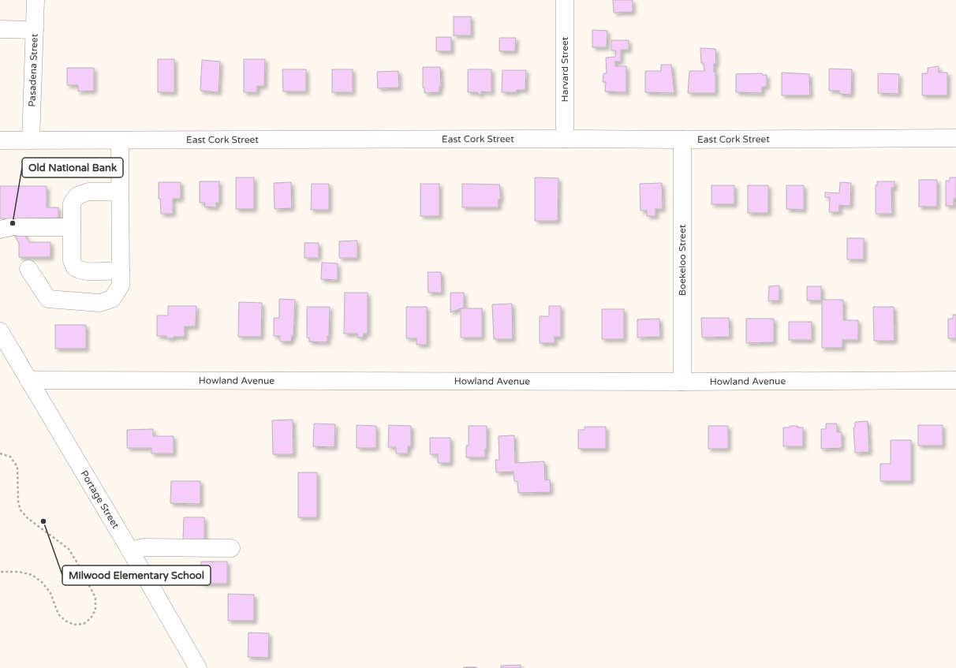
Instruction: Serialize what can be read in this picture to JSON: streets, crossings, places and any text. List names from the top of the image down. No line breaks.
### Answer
{"streets":{"street":["Harvard Street","Pasadena Street","East Cork Street","Boekeloo Street","Howland Avenue","Portage Street"]},"crossings":[["Harvard Street","East Cork Street"],["Pasadena Street","East Cork Street"],["East Cork Street","Boekeloo Street"],["Boekeloo Street","Howland Avenue"],["Howland Avenue","Portage Street"]],"places":["Old National Bank","Milwood Elementary School"]}
